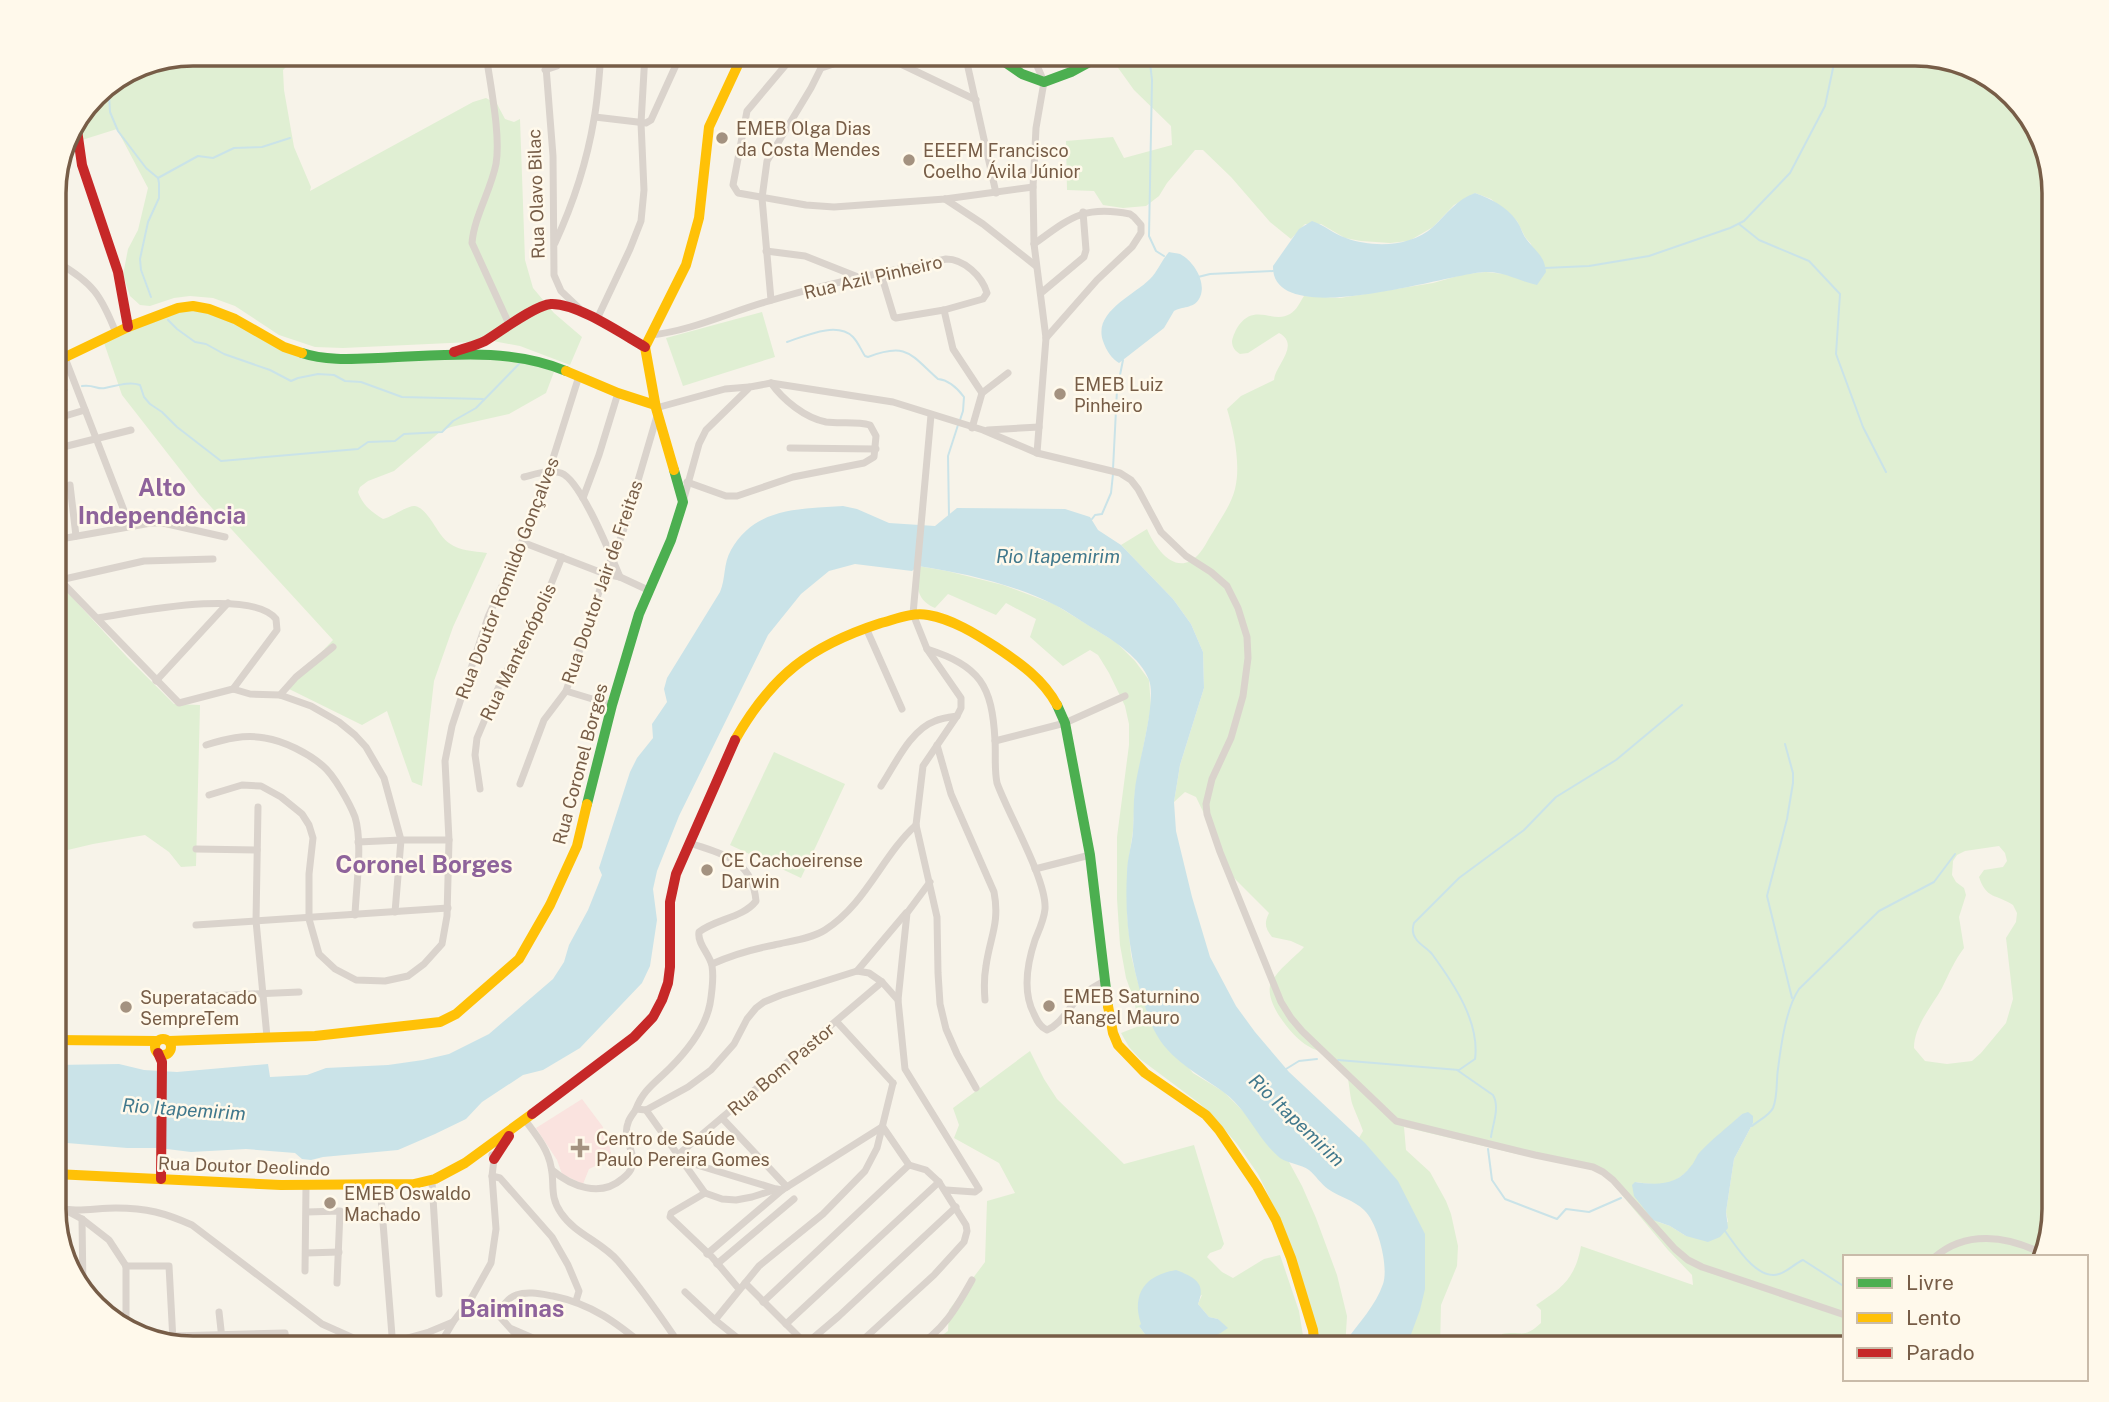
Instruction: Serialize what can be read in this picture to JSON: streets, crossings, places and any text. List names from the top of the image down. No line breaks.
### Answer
{"streets":{"street":["Rua Olavo Bilac","Rua Azil Pinheiro","Rua Doutor Romildo Gonçalves","Rua Doutor Jair de Freitas","Rua Mantenópolis","Rua Coronel Borges","Rua Bom Pastor","Rua Doutor Deolindo"]},"districts":["Alto Independência","Coronel Borges","Baiminas"],"water":["Rio Itapemirim"],"places":{"other":["EMEB Olga Dias da Costa Mendes","EEEFM Francisco Coelho Ávila Júnior","EMEB Luiz Pinheiro","CE Cachoeirense Darwin","EMEB Saturnino Rangel Mauro","Superatacado SempreTem","EMEB Oswaldo Machado"],"health":["Centro de Saúde Paulo Pereira Gomes"]},"legend":["Livre","Lento","Parado"]}
